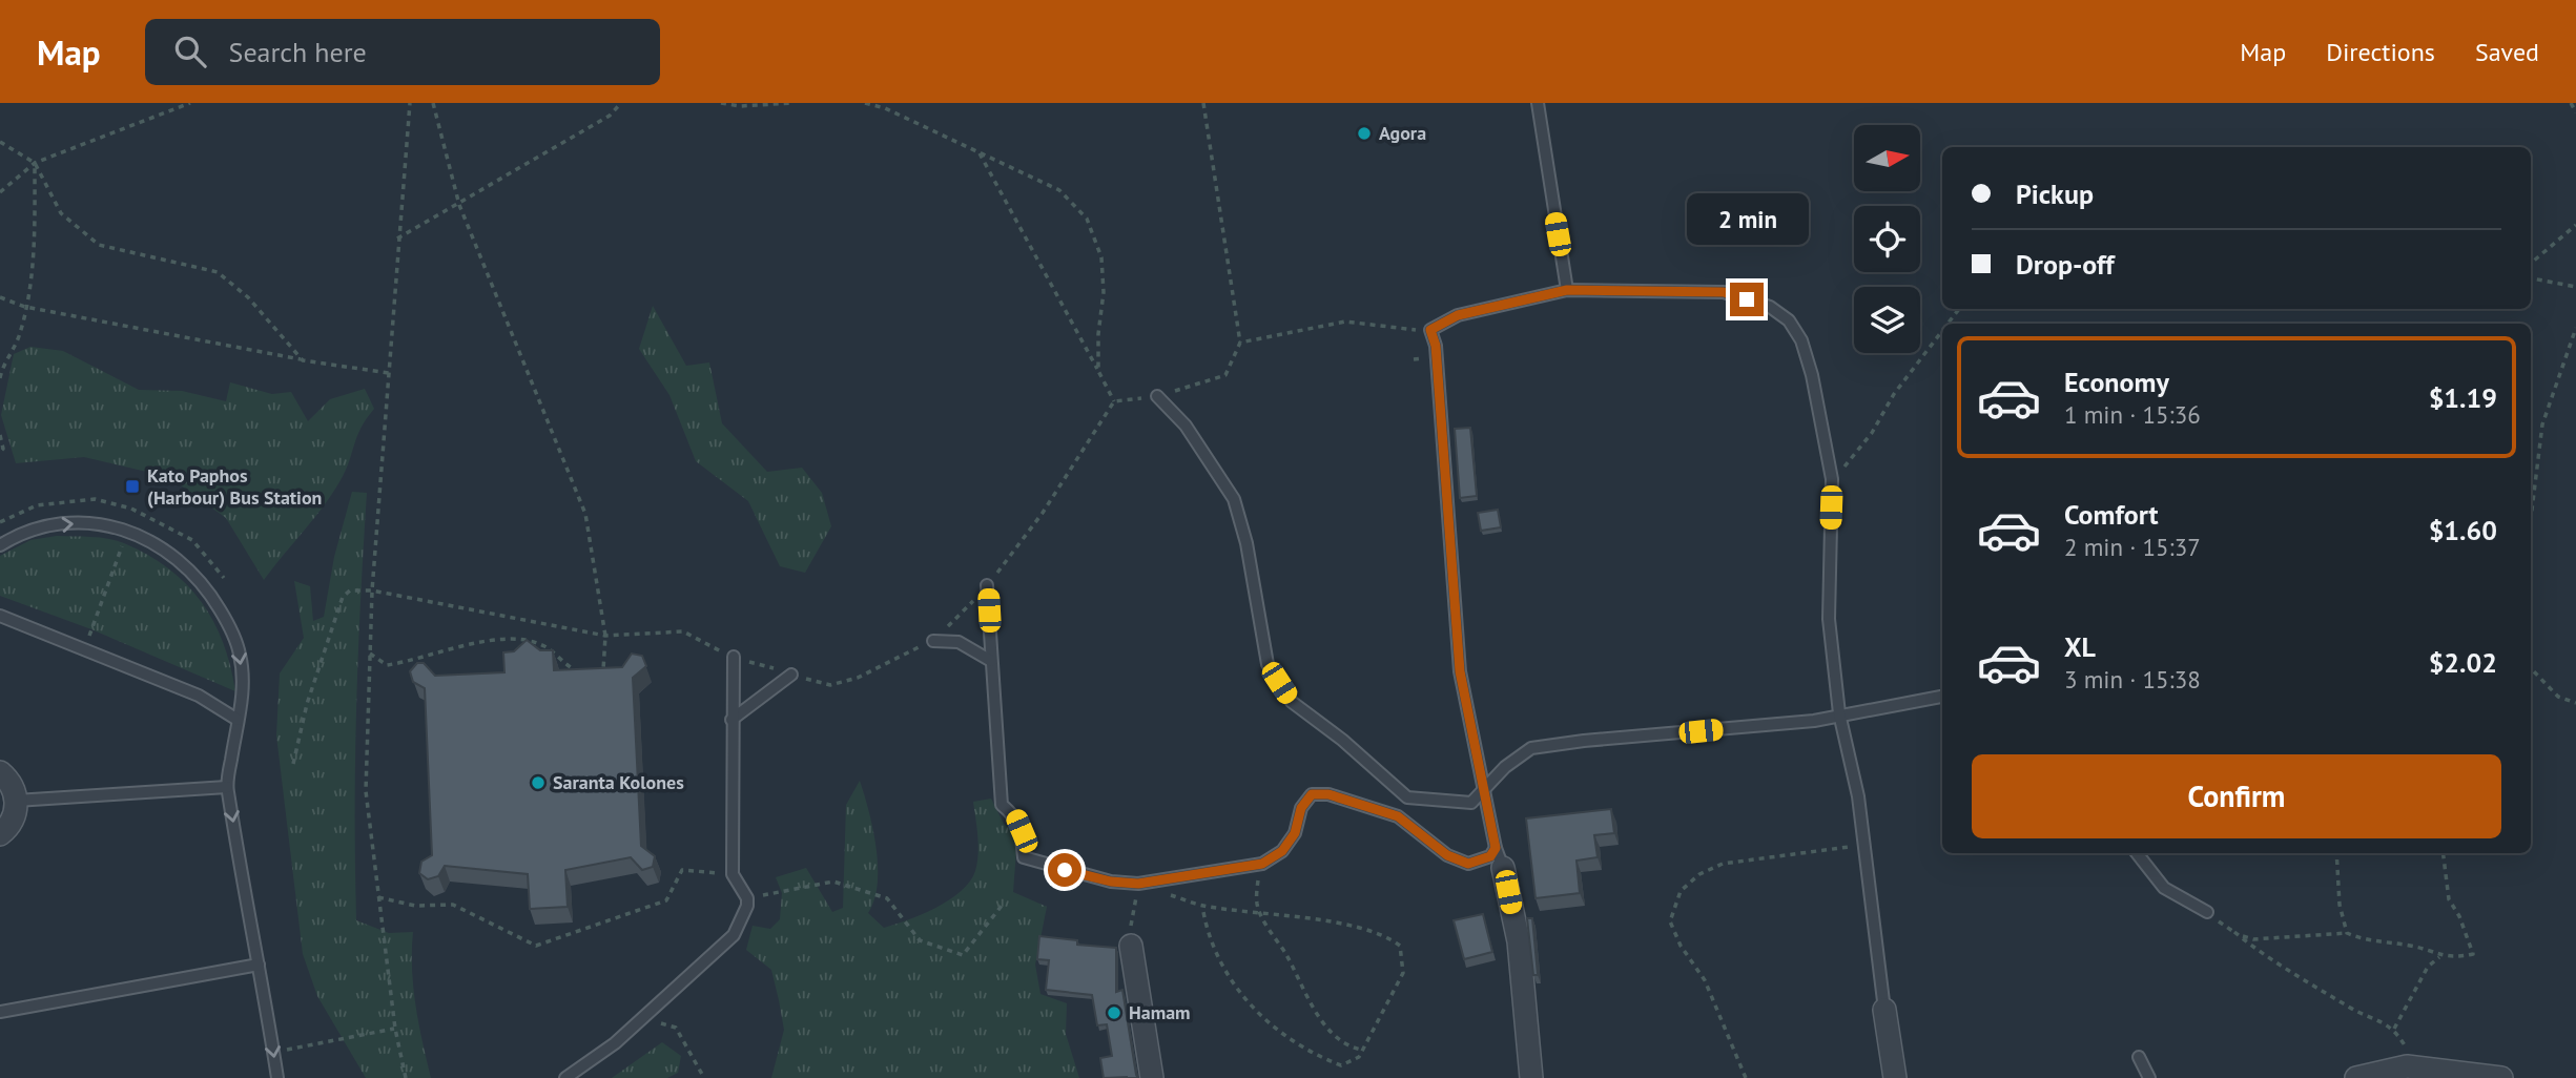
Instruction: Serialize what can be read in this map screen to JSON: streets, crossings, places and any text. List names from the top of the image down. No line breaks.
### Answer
{"places":{"other":["Agora","Saranta Kolones","Hamam"],"transit":["Kato Paphos (Harbour) Bus Station"]},"north":"right","page":{"header":"Map","search":"Search here","nav":["Map","Directions","Saved"],"banner":["Pickup","Drop-off"],"bubble":"2 min","list":[{"name":"Economy","note":"1 min · 15:36","value":"$1.19"},{"name":"Comfort","note":"2 min · 15:37","value":"$1.60"},{"name":"XL","note":"3 min · 15:38","value":"$2.02"}],"buttons":"Confirm"}}
